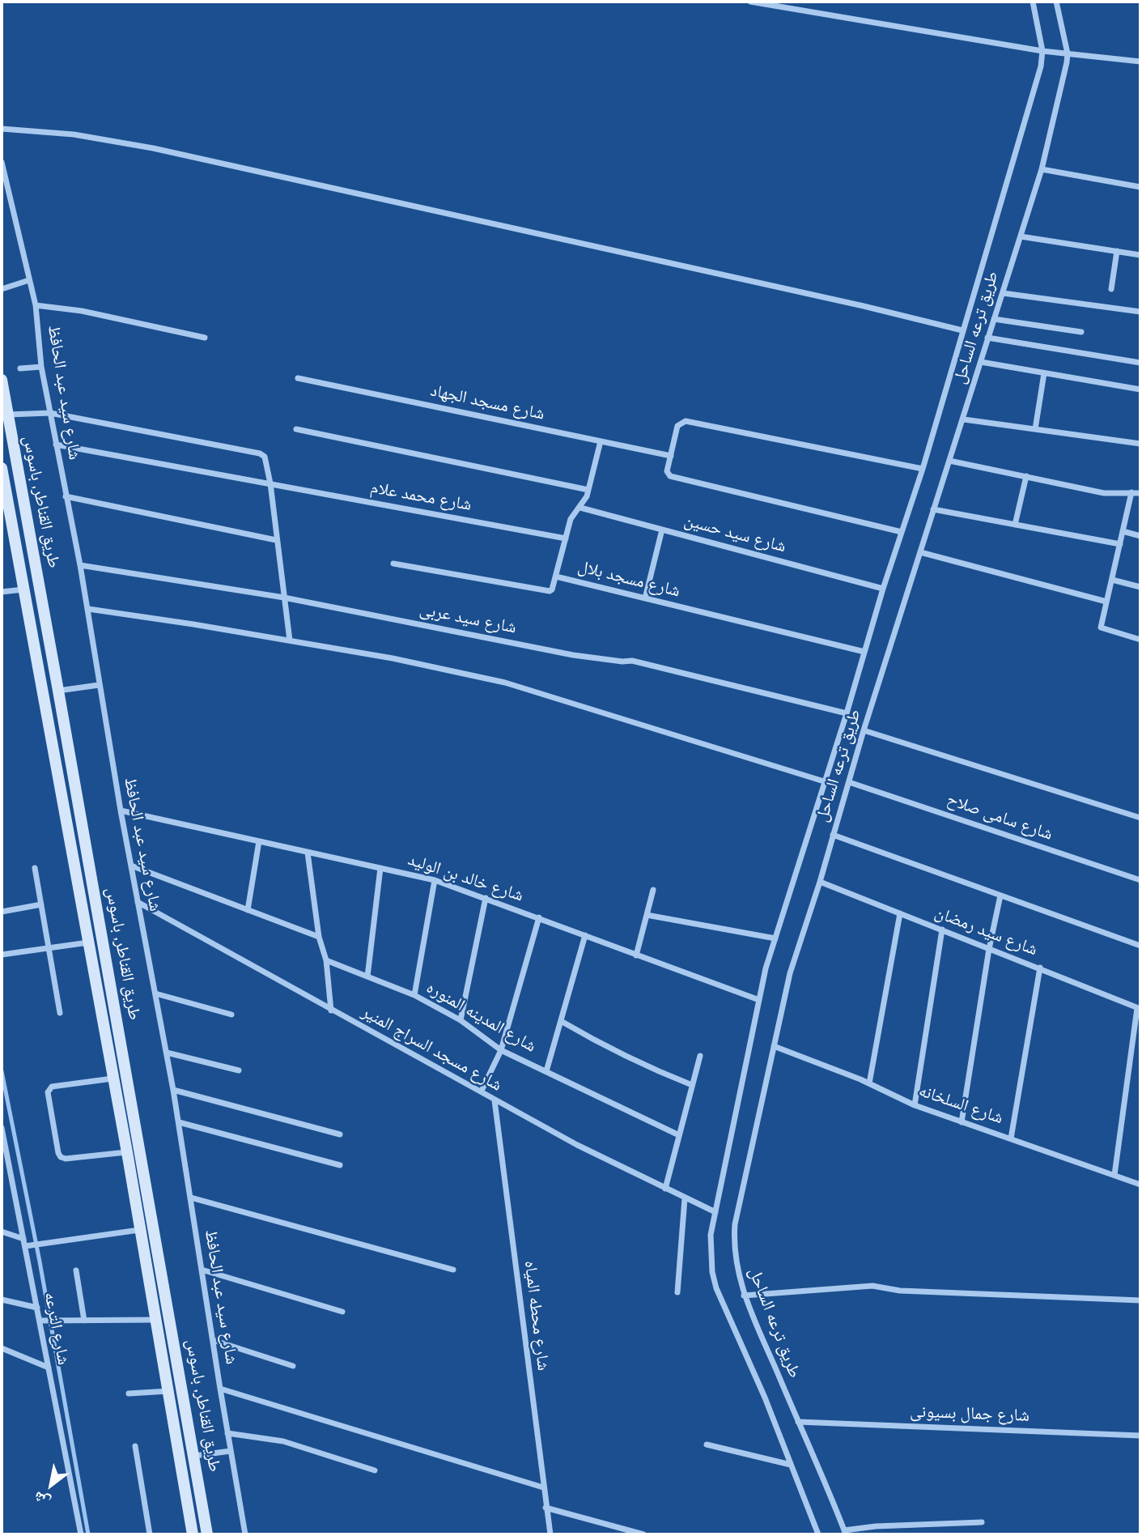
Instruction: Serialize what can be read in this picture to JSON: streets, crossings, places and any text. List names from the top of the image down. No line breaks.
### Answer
{"streets":{"main road":["طريق القناطر, باسوس"],"street":["طريق ترعه الساحل","شارع سيد عبد الحافظ","شارع مسجد الجهاد","شارع محمد علام","شارع سيد حسين","شارع مسجد بلال","شارع سيد عربى","شارع سامى صلاح","شارع خالد بن الوليد","شارع سيد رمضان","شارع المدينه المنوره","شارع مسجد السراج المنير","شارع السلخانه","شارع محطه المياه","شارع الترعه","شارع جمال بسيونى"]},"crossings":[["طريق ترعه الساحل","شارع سيد حسين"],["طريق ترعه الساحل","شارع مسجد بلال"],["طريق ترعه الساحل","شارع سيد عربى"],["طريق ترعه الساحل","شارع سامى صلاح"],["طريق ترعه الساحل","شارع خالد بن الوليد"],["طريق ترعه الساحل","شارع سيد رمضان"],["طريق ترعه الساحل","شارع مسجد السراج المنير"],["طريق ترعه الساحل","شارع السلخانه"],["طريق ترعه الساحل","شارع جمال بسيونى"],["شارع سيد عبد الحافظ","شارع محمد علام"],["شارع سيد عبد الحافظ","شارع سيد عربى"],["شارع سيد عبد الحافظ","شارع خالد بن الوليد"],["شارع سيد عبد الحافظ","شارع مسجد السراج المنير"],["شارع مسجد السراج المنير","شارع محطه المياه"]],"north":"bottom left"}
